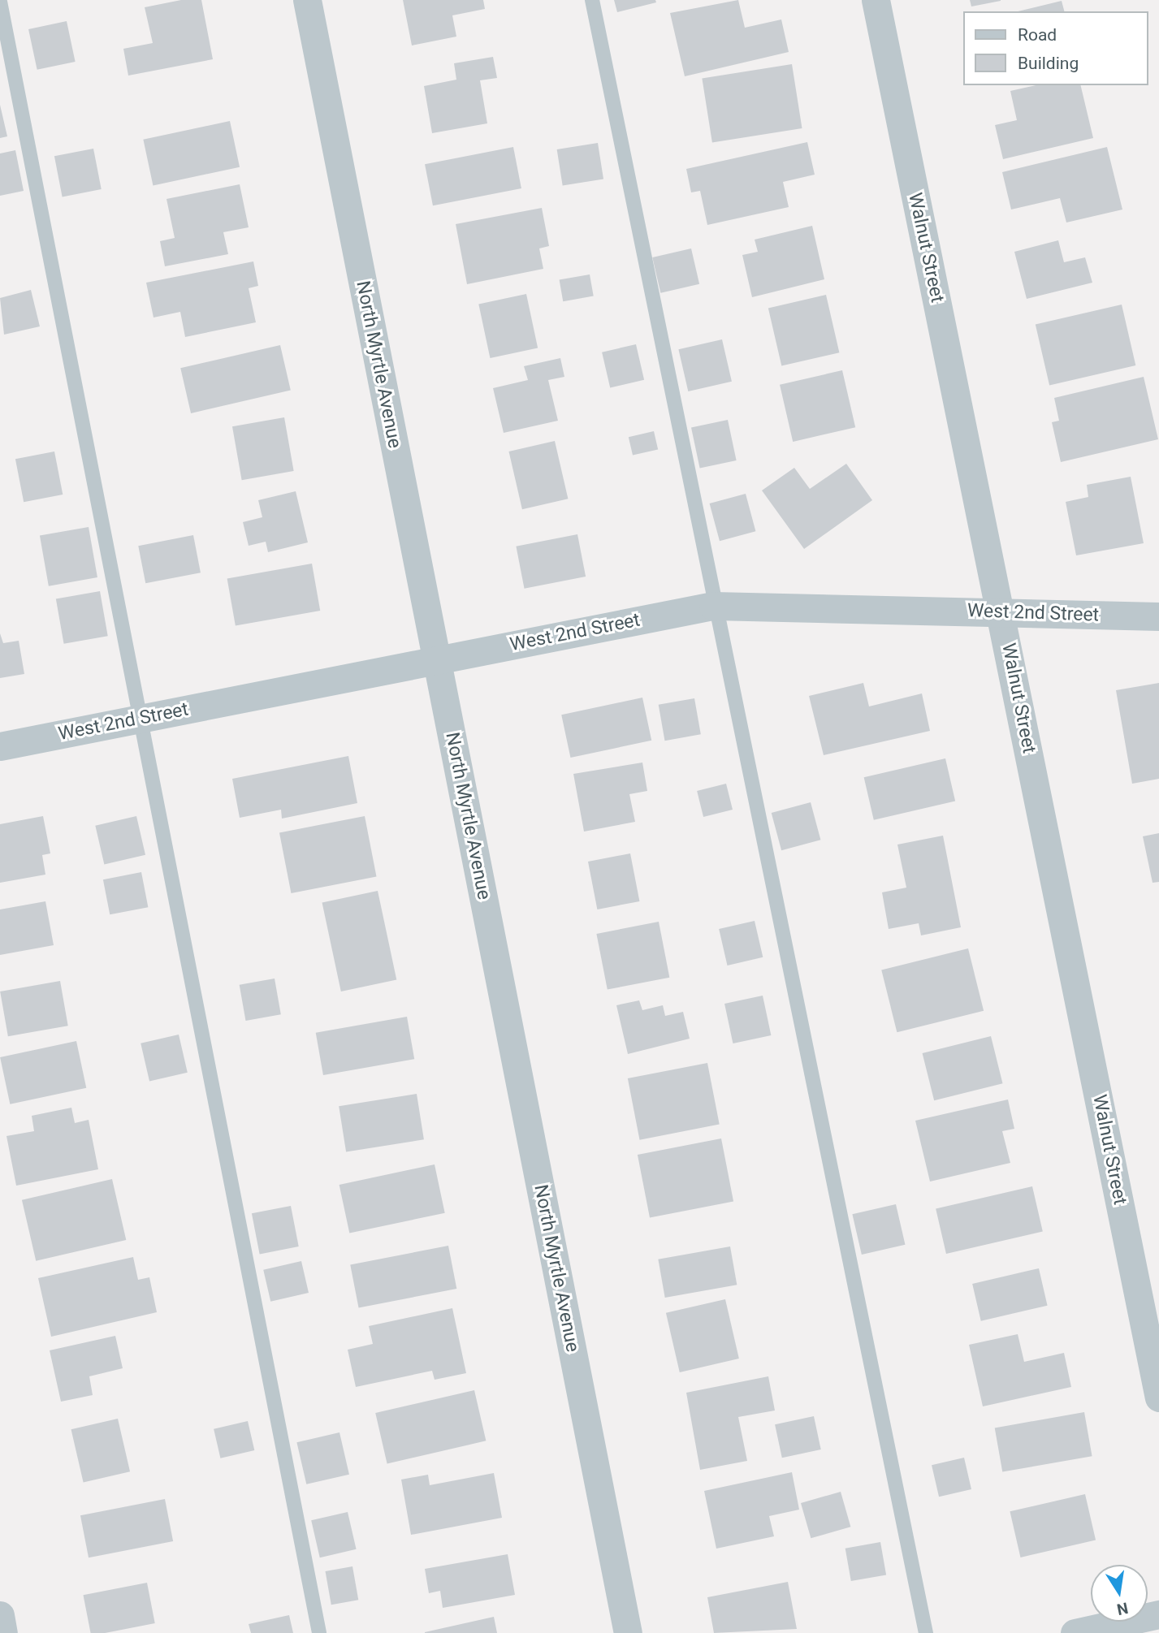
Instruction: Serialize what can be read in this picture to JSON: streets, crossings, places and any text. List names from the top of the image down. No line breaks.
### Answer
{"streets":{"street":["Walnut Street","North Myrtle Avenue","West 2nd Street"]},"crossings":[["Walnut Street","West 2nd Street"],["North Myrtle Avenue","West 2nd Street"]],"legend":["Road","Building"],"north":"bottom"}
